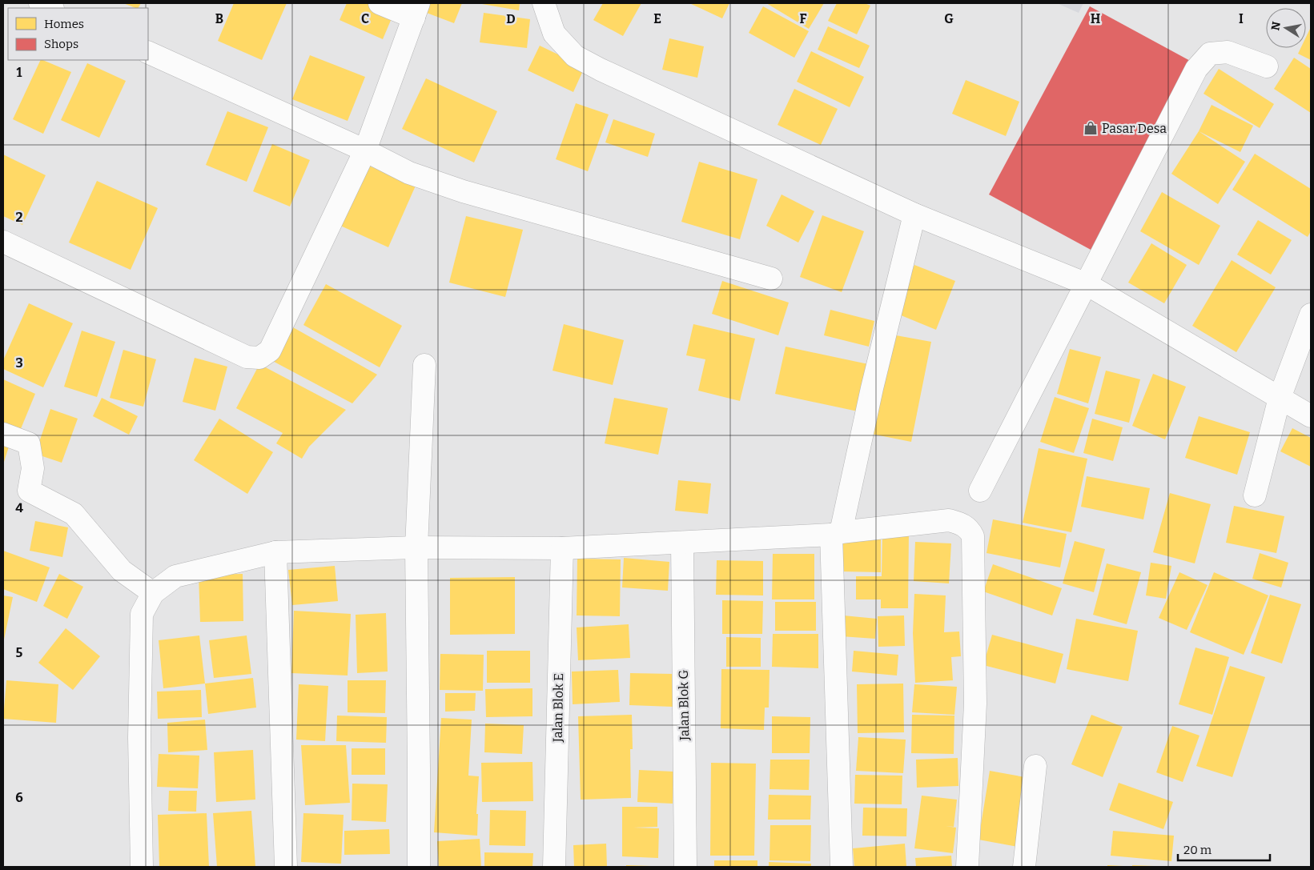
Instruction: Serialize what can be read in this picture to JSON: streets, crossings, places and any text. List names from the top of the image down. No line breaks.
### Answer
{"streets":{"street":["Jalan Blok G","Jalan Blok E"]},"places":{"shop":["Pasar Desa"]},"legend":["Homes","Shops"],"scale_bar":"20 m","north":"left","grid":{"columns":["B","C","D","E","F","G","H","I"],"rows":["1","2","3","4","5","6"]}}
